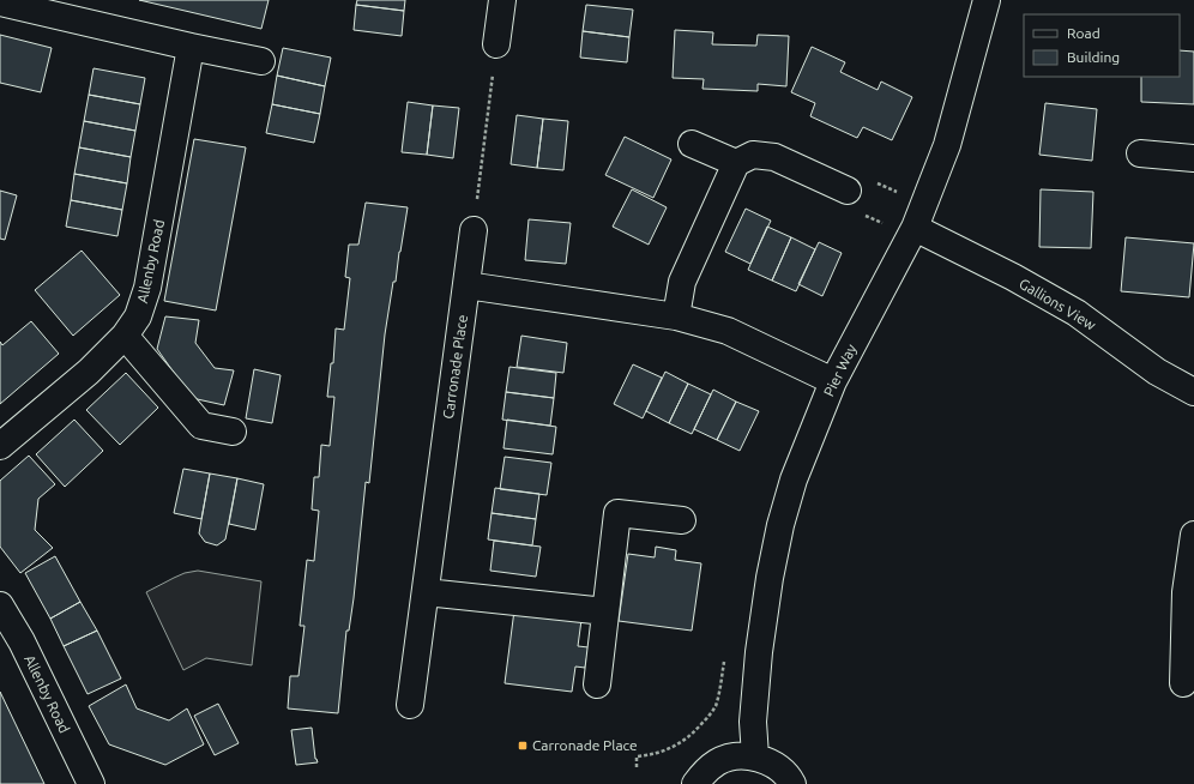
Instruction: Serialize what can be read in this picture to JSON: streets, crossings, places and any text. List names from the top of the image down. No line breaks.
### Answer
{"streets":{"street":["Allenby Road","Gallions View","Carronade Place","Pier Way"]},"crossings":[["Gallions View","Pier Way"]],"places":{"transit":["Carronade Place"]},"legend":["Road","Building"]}
